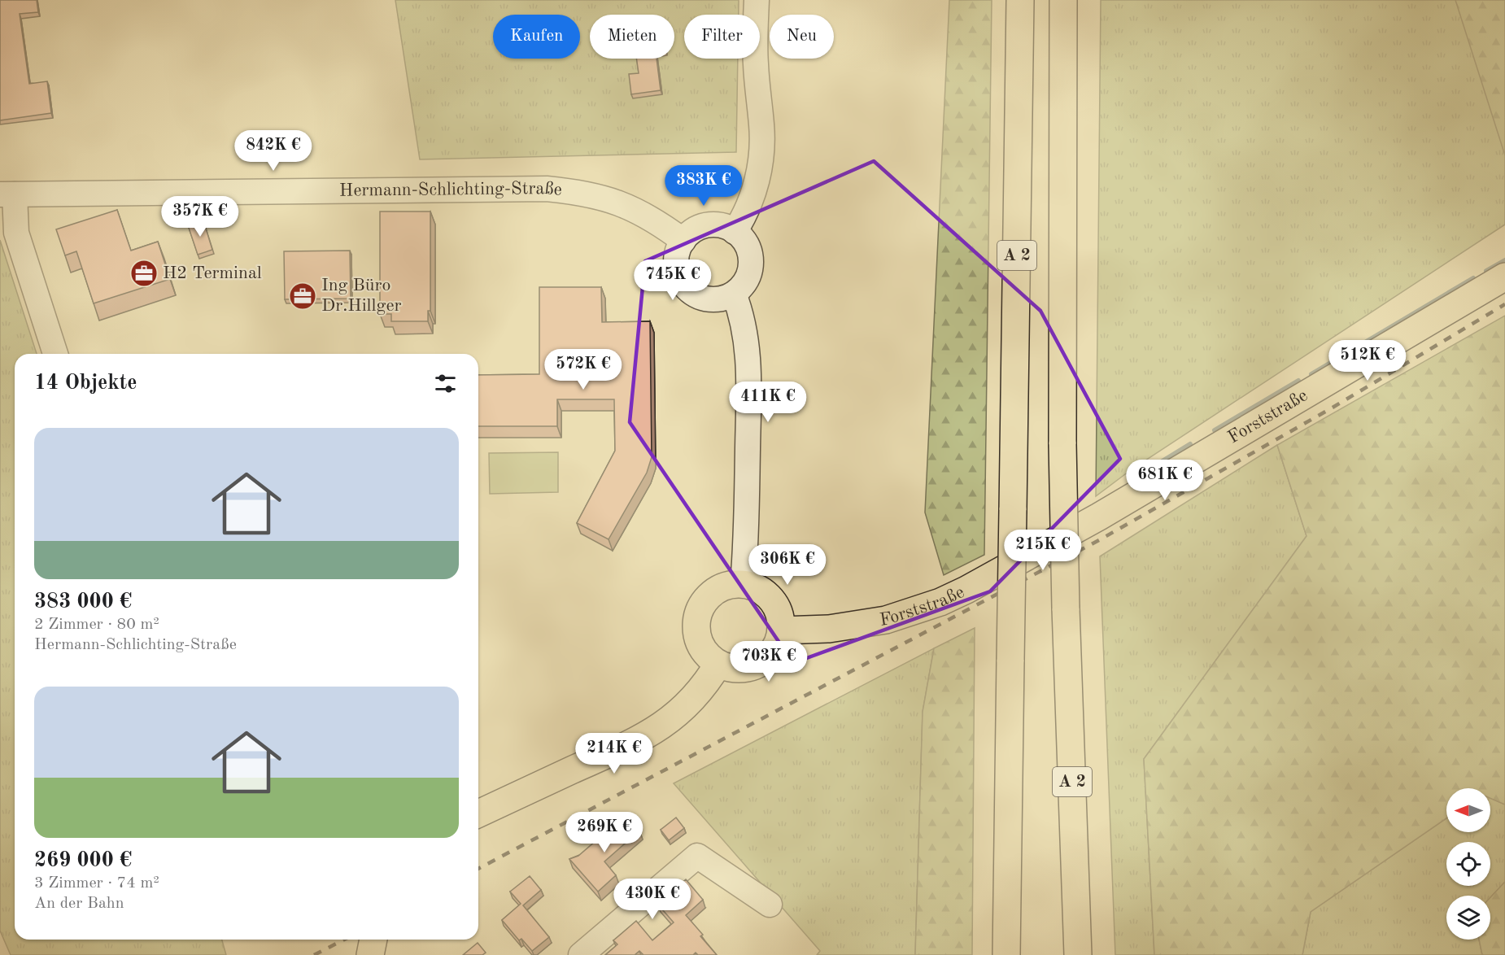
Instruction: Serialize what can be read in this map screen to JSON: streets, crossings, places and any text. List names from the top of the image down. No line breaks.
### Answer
{"streets":{"main road":["A 2","Forststraße"],"street":["Hermann-Schlichting-Straße"]},"places":{"office":["H2 Terminal","Ing Büro Dr.Hillger"]},"north":"left","page":{"chip":["Kaufen","Mieten","Filter","Neu"],"price":["842K €","383K €","357K €","745K €","512K €","572K €","411K €","681K €","215K €","306K €","703K €","214K €","269K €","430K €"],"heading":"14 Objekte","list":[{"name":"383 000 €","note":"2 Zimmer · 80 m² · Hermann-Schlichting-Straße"},{"name":"269 000 €","note":"3 Zimmer · 74 m² · An der Bahn"}]}}
